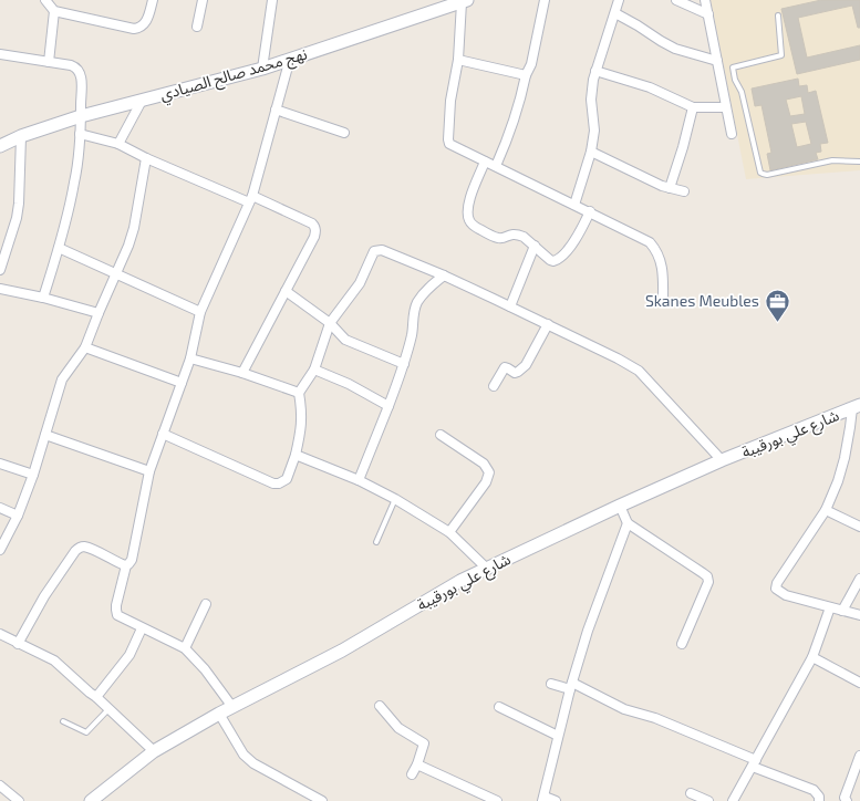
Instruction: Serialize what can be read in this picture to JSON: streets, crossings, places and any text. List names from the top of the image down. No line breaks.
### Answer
{"streets":{"main road":["نهج محمد صالح الصيادي","شارع علي بورقيبة"]},"places":{"office":["Skanes Meubles"]}}
